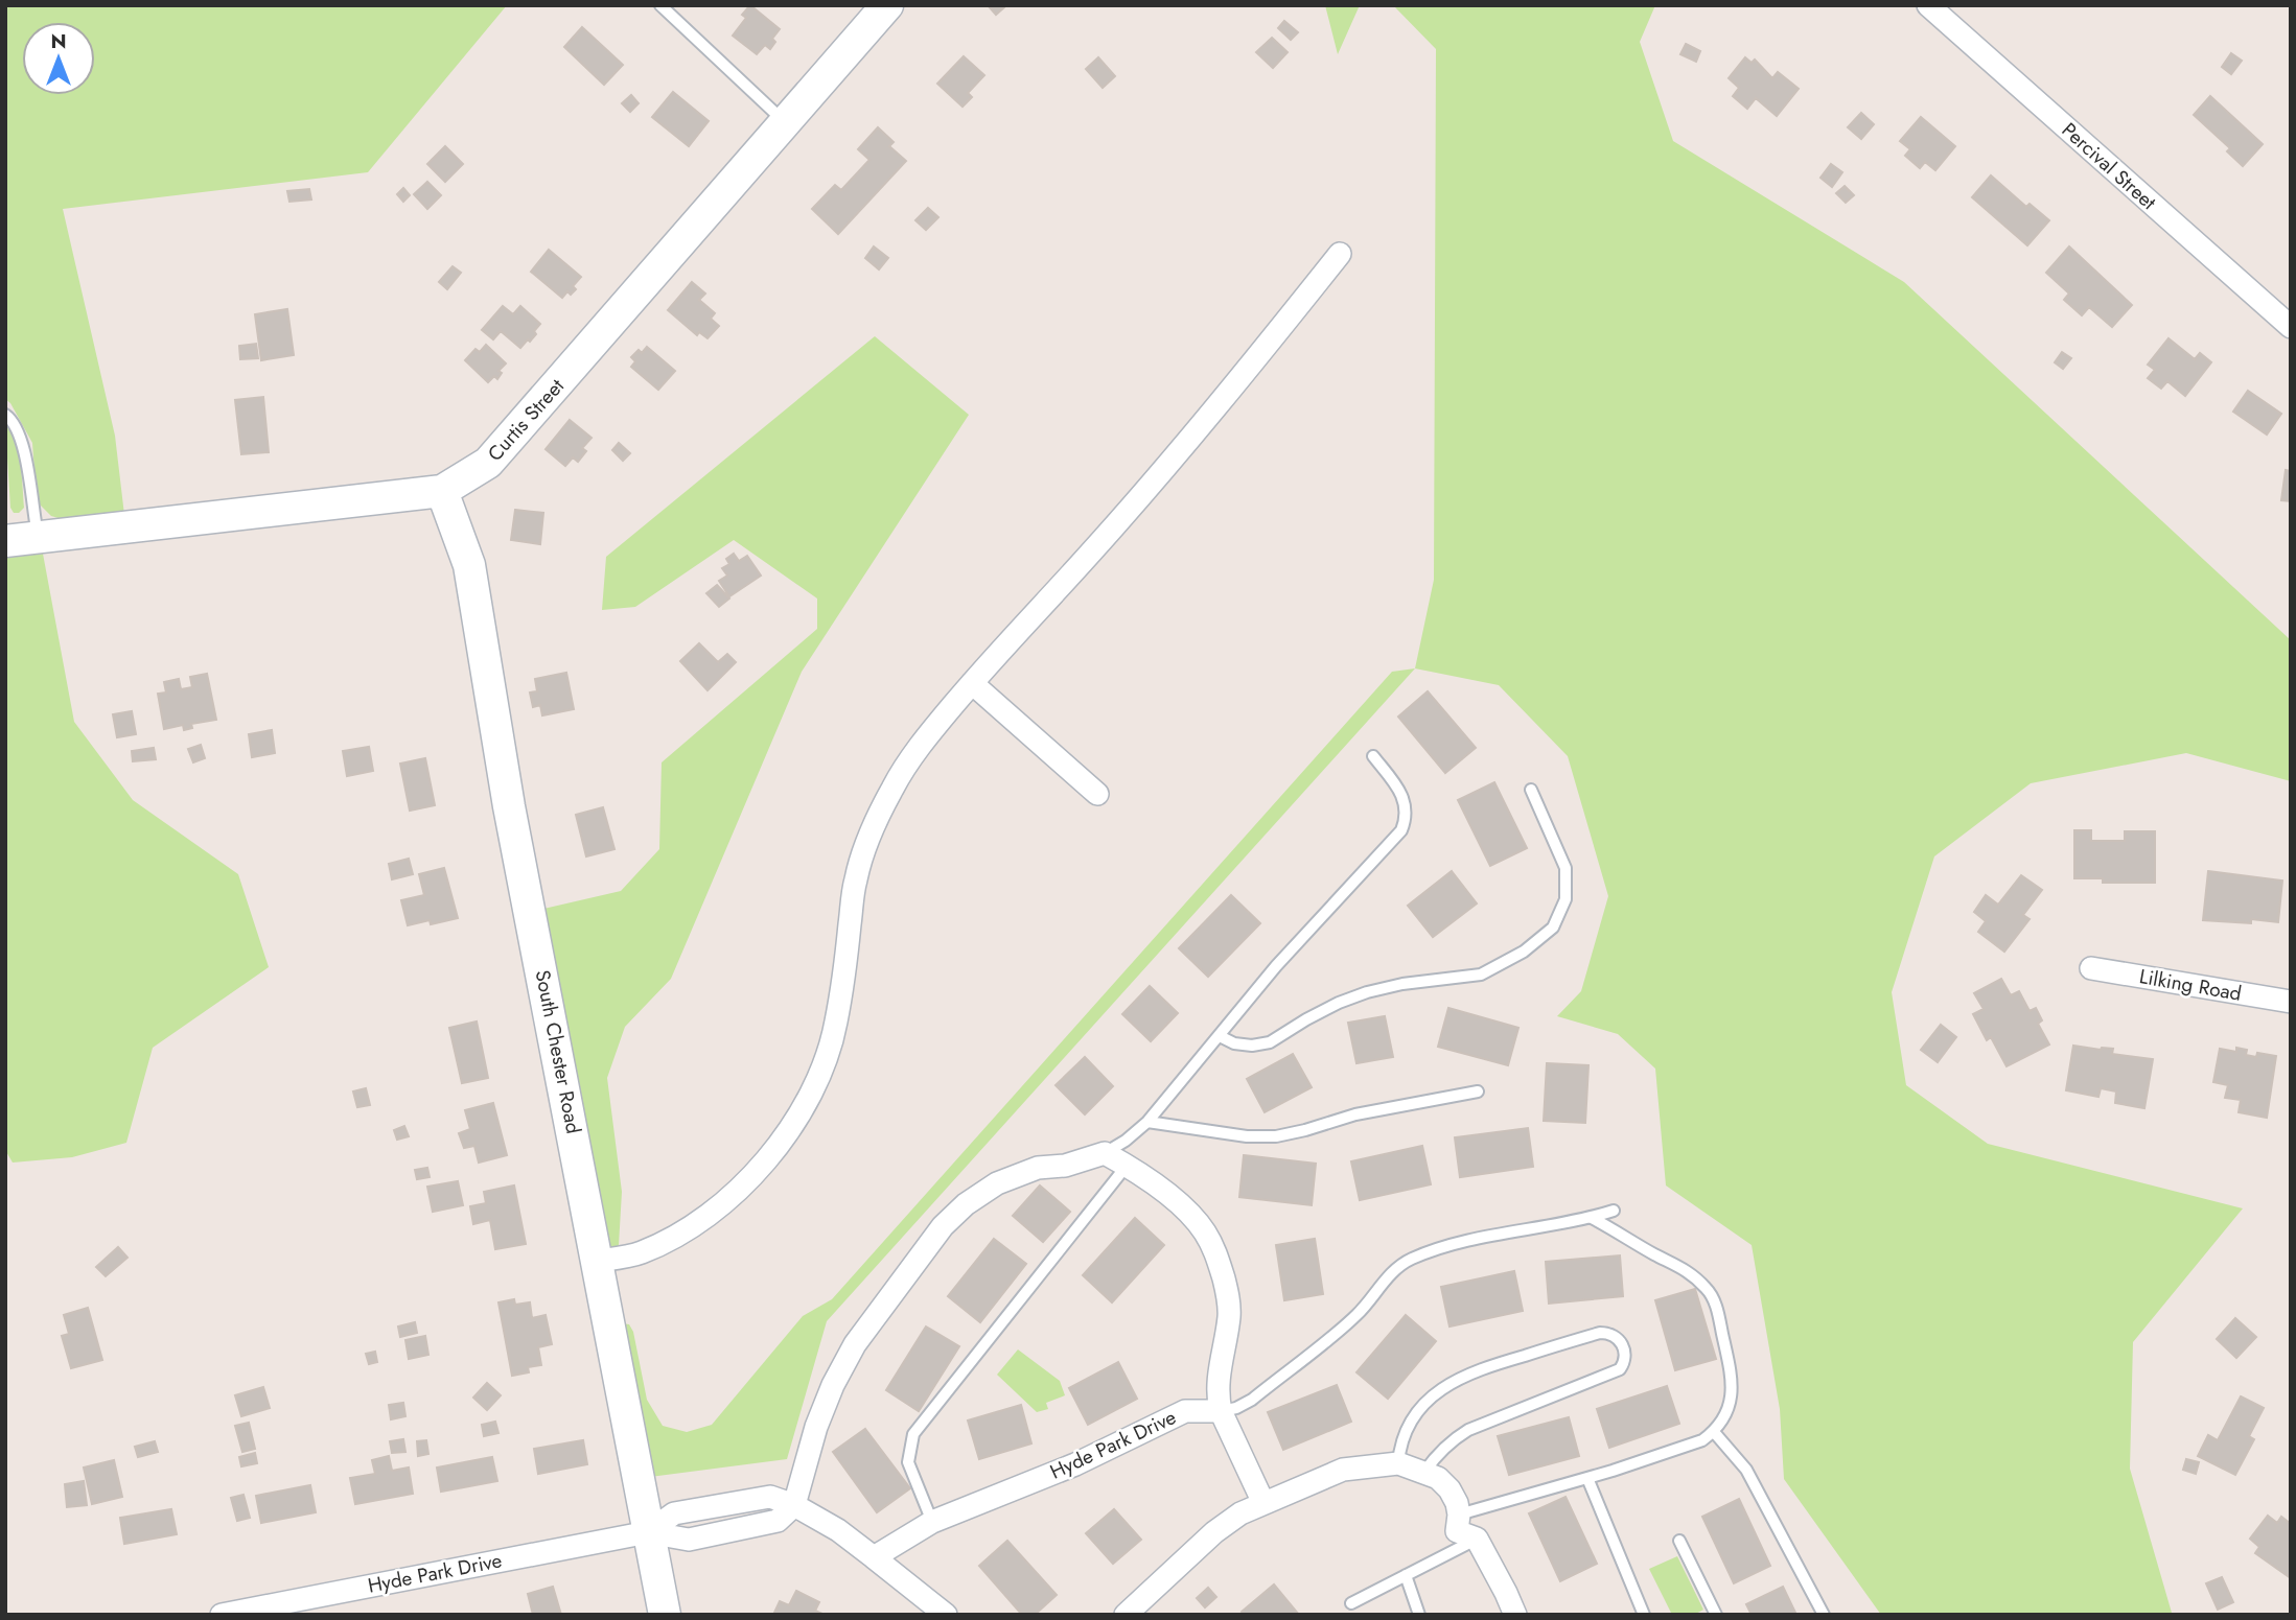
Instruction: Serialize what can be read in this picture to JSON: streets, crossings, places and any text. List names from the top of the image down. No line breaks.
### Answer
{"streets":{"street":["Percival Street","Curtis Street","Lilking Road","South Chester Road","Hyde Park Drive"]},"crossings":[["Curtis Street","South Chester Road"],["South Chester Road","Hyde Park Drive"]],"north":"top"}
